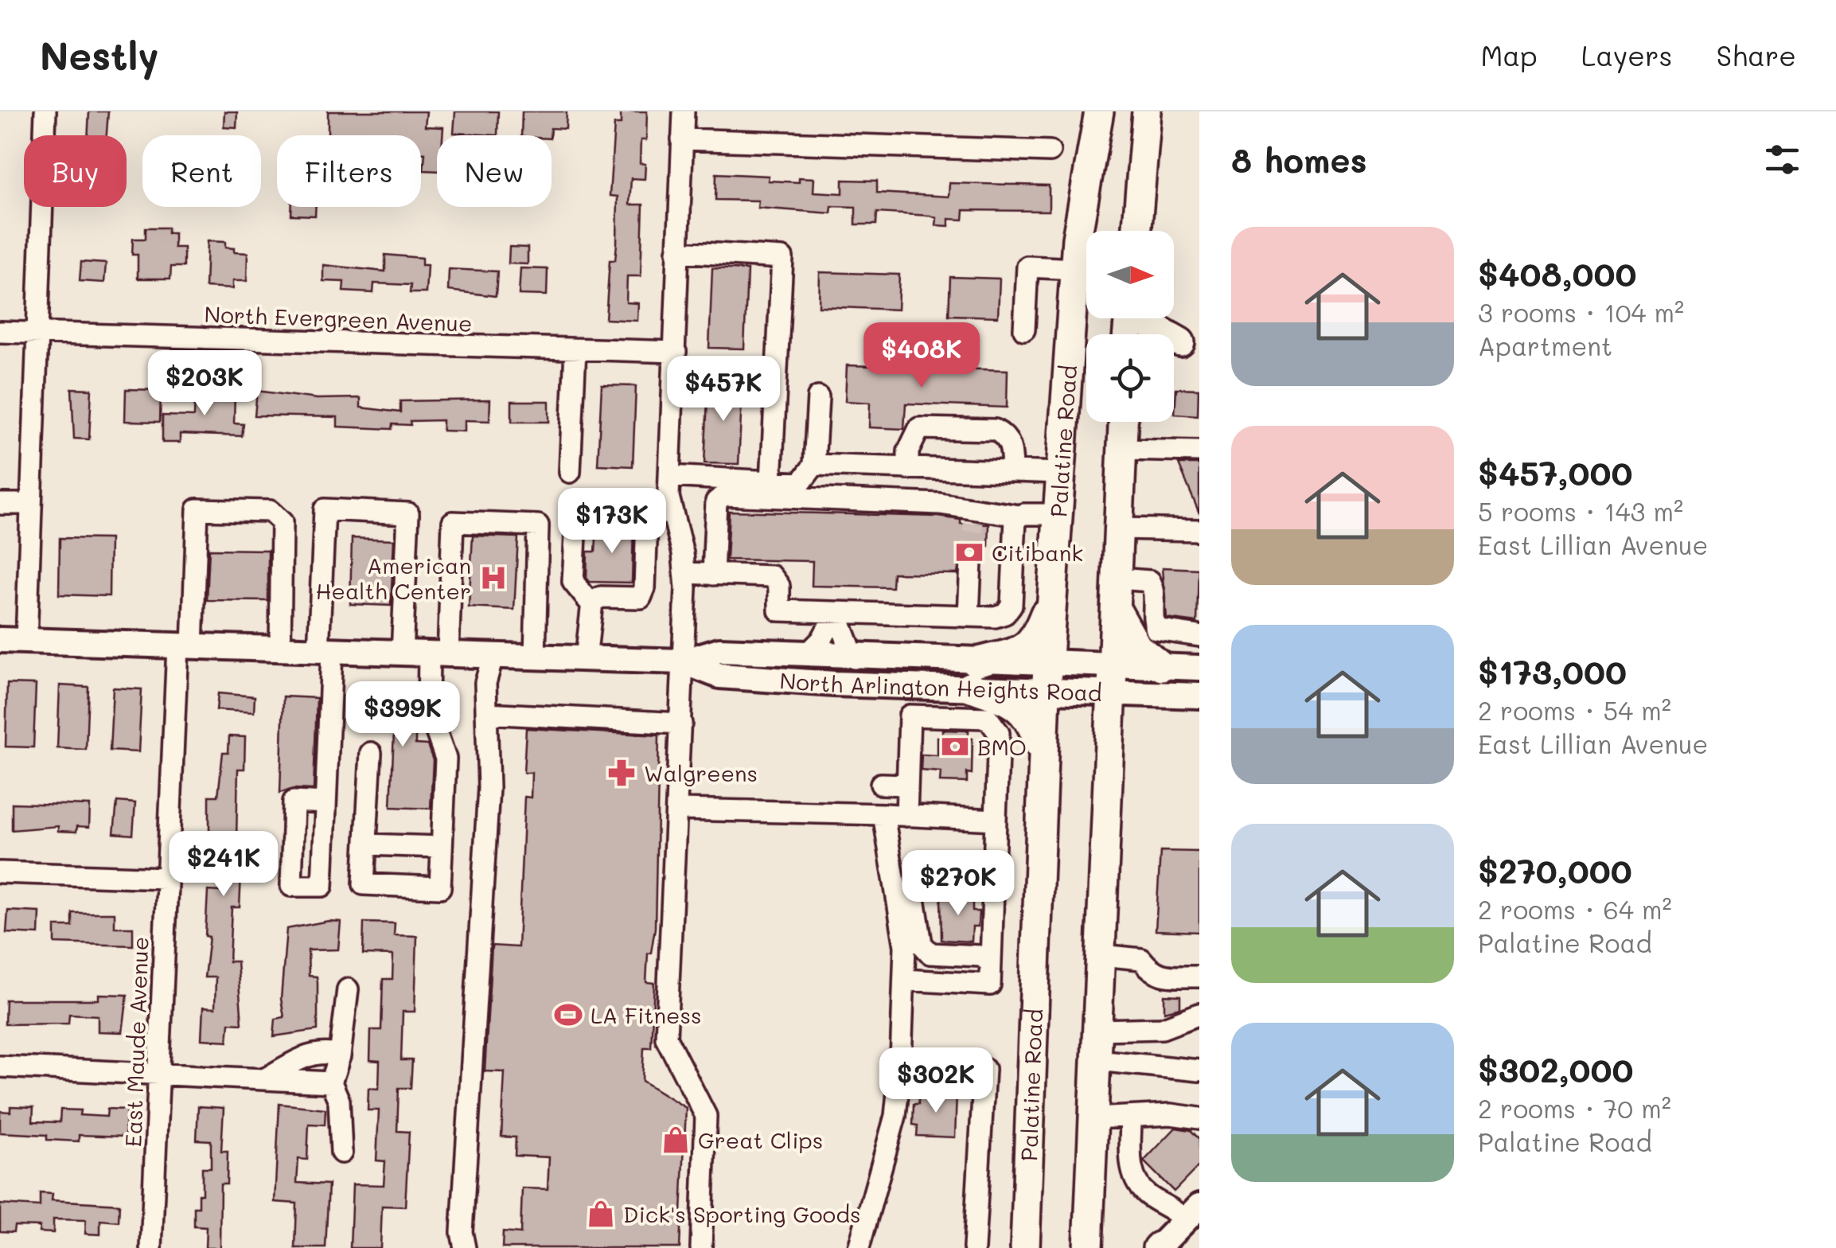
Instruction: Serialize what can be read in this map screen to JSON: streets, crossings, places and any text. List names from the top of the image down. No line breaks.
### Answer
{"streets":{"highway":["Palatine Road"],"main road":["North Arlington Heights Road"],"street":["North Evergreen Avenue","East Maude Avenue"]},"crossings":[["Palatine Road","North Arlington Heights Road"],["North Arlington Heights Road","East Maude Avenue"]],"places":{"bank":["Citibank","BMO"],"hospital":["American Health Center"],"pharmacy":["Walgreens"],"sports":["LA Fitness"],"shop":["Great Clips","Dick's Sporting Goods"]},"north":"right","page":{"header":"Nestly","nav":["Map","Layers","Share"],"heading":"8 homes","chip":["Buy","Rent","Filters","New"],"list":[{"name":"$408,000","note":"3 rooms · 104 m² · Apartment"},{"name":"$457,000","note":"5 rooms · 143 m² · East Lillian Avenue"},{"name":"$173,000","note":"2 rooms · 54 m² · East Lillian Avenue"},{"name":"$270,000","note":"2 rooms · 64 m² · Palatine Road"},{"name":"$302,000","note":"2 rooms · 70 m² · Palatine Road"}],"price":["$408K","$203K","$457K","$173K","$399K","$241K","$270K","$302K"]}}
